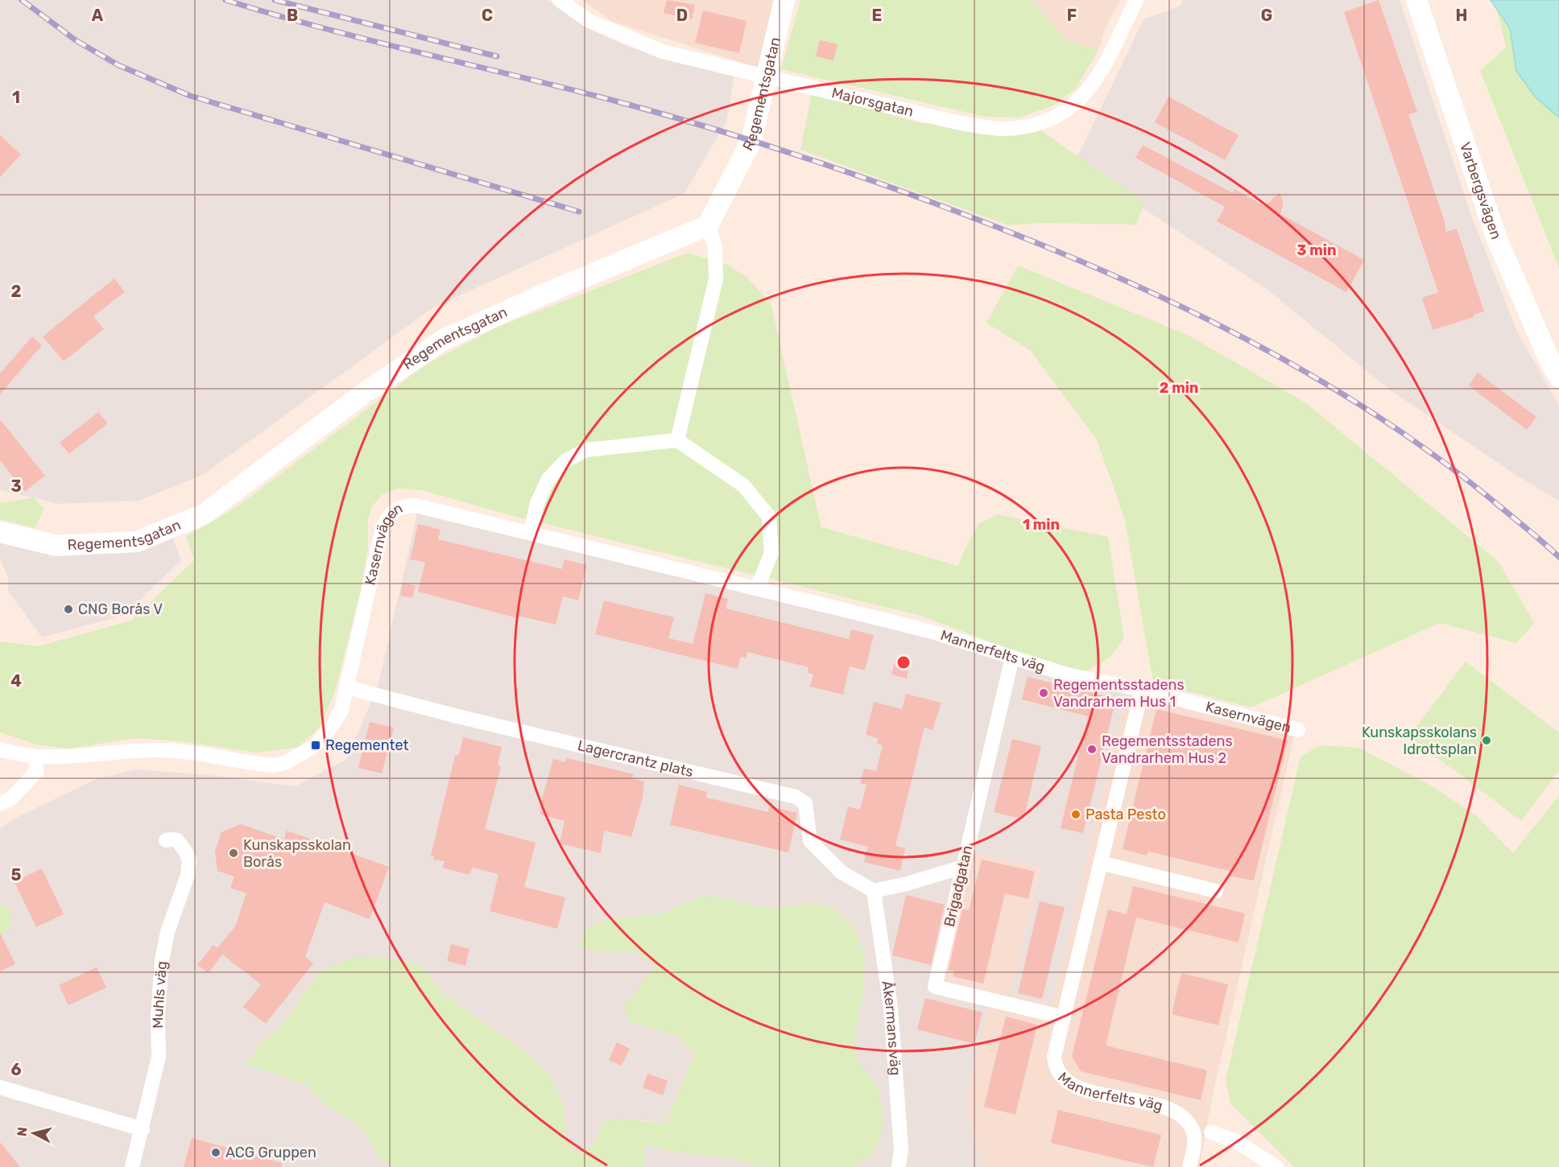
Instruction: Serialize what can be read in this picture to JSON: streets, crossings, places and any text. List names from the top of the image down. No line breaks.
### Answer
{"streets":{"street":["Regementsgatan","Majorsgatan","Varbergsvägen","Kasernvägen","Mannerfelts väg","Lagercrantz plats","Brigadgatan","Muhls väg","Åkermans väg"]},"crossings":[["Regementsgatan","Majorsgatan"],["Kasernvägen","Mannerfelts väg"],["Kasernvägen","Lagercrantz plats"],["Mannerfelts väg","Brigadgatan"],["Lagercrantz plats","Åkermans väg"]],"places":{"other":["CNG Borås V","Regementsstadens Vandrarhem Hus 1","Kunskapsskolans Idrottsplan","Regementsstadens Vandrarhem Hus 2","Pasta Pesto","Kunskapsskolan Borås","ACG Gruppen"],"transit":["Regementet"]},"north":"left","grid":{"columns":["A","B","C","D","E","F","G","H"],"rows":["1","2","3","4","5","6"]},"rings":["3 min","2 min","1 min"]}
